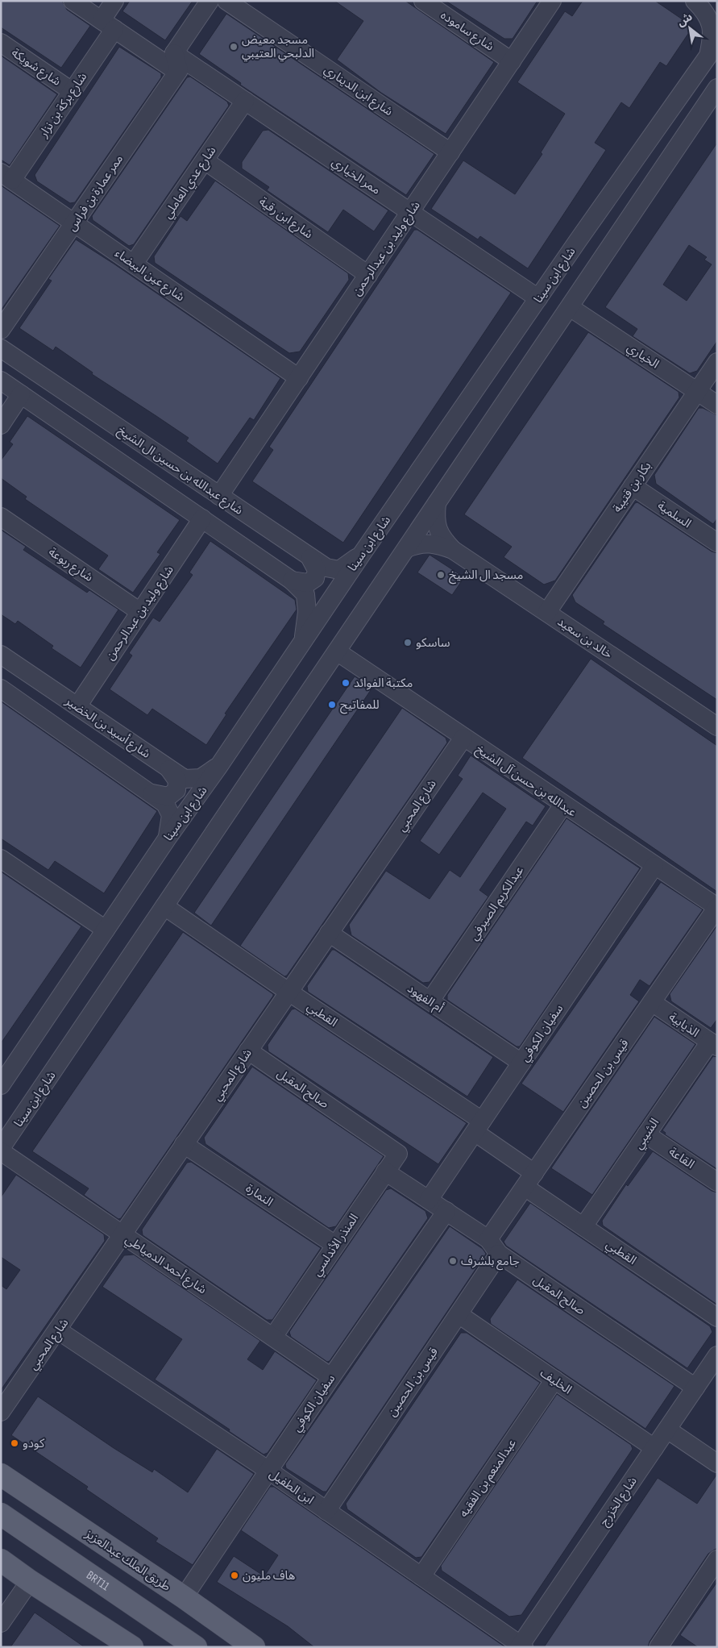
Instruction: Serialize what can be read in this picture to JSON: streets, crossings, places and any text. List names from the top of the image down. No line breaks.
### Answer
{"streets":{"main road":["طريق الملك عبدالعزيز","BRT11"],"street":["شارع ساموده","شارع شويكة","شارع ابن الديناري","شارع بركة بن نزار","ممر الخياري","شارع عدي العاملي","ممر عمارة بن فراس","شارع ابن رقية","شارع وليد بن عبدالرحمن","شارع عين البيضاء","شارع ابن سينا","الخياري","شارع عبدالله بن حسين ال الشيخ","بكار بن قتيبة","السلمية","شارع ربوعة","خالد بن سعيد","شارع أسيد بن الخضير","عبدالله بن حسن آل الشيخ","شارع المحبي","عبدالكريم الصيرفي","أم الفهود","القطبي","الذيابية","سفيان الكوفي","قيس بن الحصين","صالح المقبل","الشيبي","القاعة","النمارة","المنذر الأندلسي","شارع أحمد الدمياطي","الخليف","عبدالمنعم بن الفقيه","ابن الطفيل","شارع الخزرج"]},"crossings":[["شارع ساموده","شارع وليد بن عبدالرحمن"],["شارع شويكة","شارع بركة بن نزار"],["شارع ابن الديناري","شارع وليد بن عبدالرحمن"],["شارع بركة بن نزار","شارع عين البيضاء"],["ممر الخياري","شارع عدي العاملي"],["ممر الخياري","شارع وليد بن عبدالرحمن"],["ممر الخياري","شارع ابن سينا"],["شارع عدي العاملي","شارع ابن رقية"],["شارع عدي العاملي","شارع عين البيضاء"],["ممر عمارة بن فراس","شارع عين البيضاء"],["شارع ابن رقية","شارع وليد بن عبدالرحمن"],["شارع وليد بن عبدالرحمن","شارع عين البيضاء"],["شارع وليد بن عبدالرحمن","شارع عبدالله بن حسين ال الشيخ"],["شارع وليد بن عبدالرحمن","شارع ربوعة"],["شارع وليد بن عبدالرحمن","شارع أسيد بن الخضير"],["شارع ابن سينا","الخياري"],["شارع ابن سينا","شارع عبدالله بن حسين ال الشيخ"],["شارع ابن سينا","خالد بن سعيد"],["شارع ابن سينا","شارع أسيد بن الخضير"],["شارع ابن سينا","عبدالله بن حسن آل الشيخ"],["شارع ابن سينا","القطبي"],["الخياري","بكار بن قتيبة"],["بكار بن قتيبة","السلمية"],["بكار بن قتيبة","خالد بن سعيد"],["عبدالله بن حسن آل الشيخ","شارع المحبي"],["عبدالله بن حسن آل الشيخ","عبدالكريم الصيرفي"],["عبدالله بن حسن آل الشيخ","سفيان الكوفي"],["عبدالله بن حسن آل الشيخ","قيس بن الحصين"],["شارع المحبي","أم الفهود"],["شارع المحبي","القطبي"],["شارع المحبي","صالح المقبل"],["شارع المحبي","النمارة"],["شارع المحبي","شارع أحمد الدمياطي"],["شارع المحبي","ابن الطفيل"],["عبدالكريم الصيرفي","أم الفهود"],["أم الفهود","سفيان الكوفي"],["القطبي","سفيان الكوفي"],["القطبي","قيس بن الحصين"],["القطبي","الشيبي"],["الذيابية","قيس بن الحصين"],["الذيابية","الشيبي"],["سفيان الكوفي","صالح المقبل"],["سفيان الكوفي","شارع أحمد الدمياطي"],["سفيان الكوفي","ابن الطفيل"],["سفيان الكوفي","طريق الملك عبدالعزيز"],["قيس بن الحصين","صالح المقبل"],["قيس بن الحصين","الخليف"],["قيس بن الحصين","ابن الطفيل"],["صالح المقبل","المنذر الأندلسي"],["صالح المقبل","شارع الخزرج"],["الشيبي","القاعة"],["النمارة","المنذر الأندلسي"],["المنذر الأندلسي","شارع أحمد الدمياطي"],["الخليف","عبدالمنعم بن الفقيه"],["الخليف","شارع الخزرج"],["عبدالمنعم بن الفقيه","ابن الطفيل"],["ابن الطفيل","شارع الخزرج"]],"places":["مسجد معيض الدلبحي العتيبي","مسجد ال الشيخ","ساسكو","مكتبة الفوائد","للمفاتيح","جامع بلشرف","كودو","هاف مليون"],"north":"top left"}
